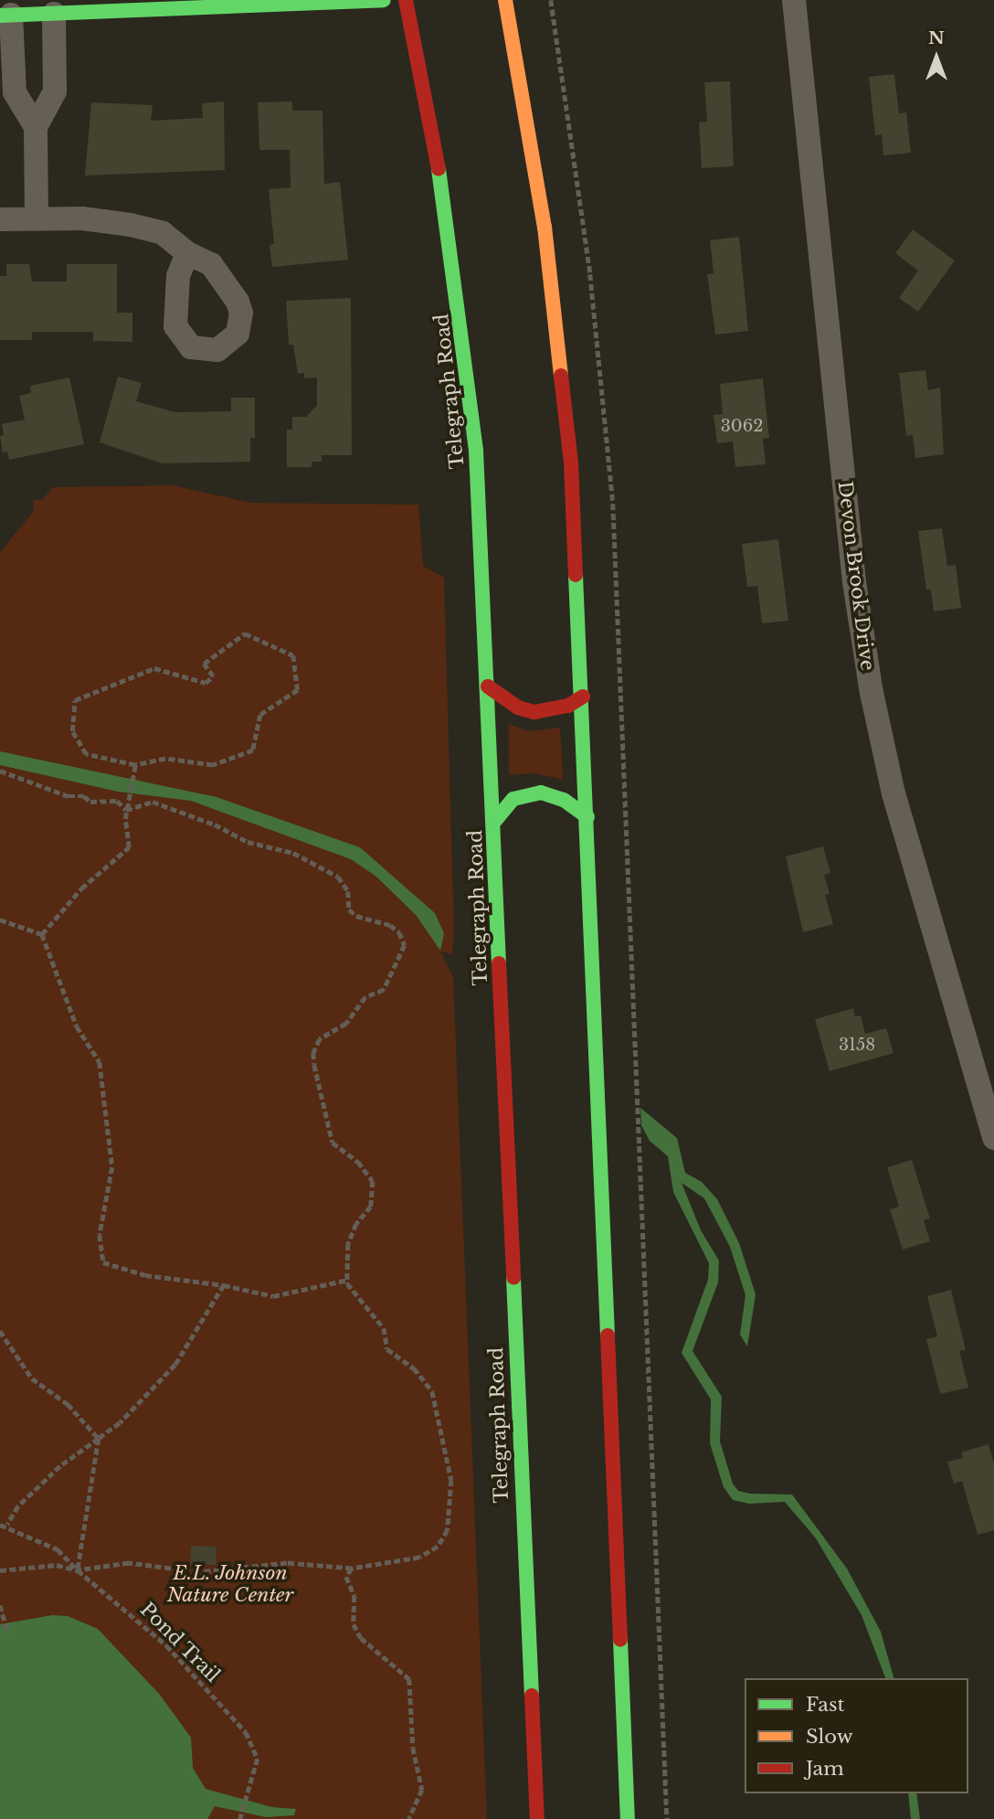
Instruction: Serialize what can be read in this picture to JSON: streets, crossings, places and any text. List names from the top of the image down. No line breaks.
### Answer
{"streets":{"main road":["Telegraph Road"],"street":["Devon Brook Drive"],"path":["Pond Trail"]},"parks":["E.L. Johnson Nature Center"],"house_numbers":["3062","3158"],"legend":["Fast","Slow","Jam"],"north":"top"}
